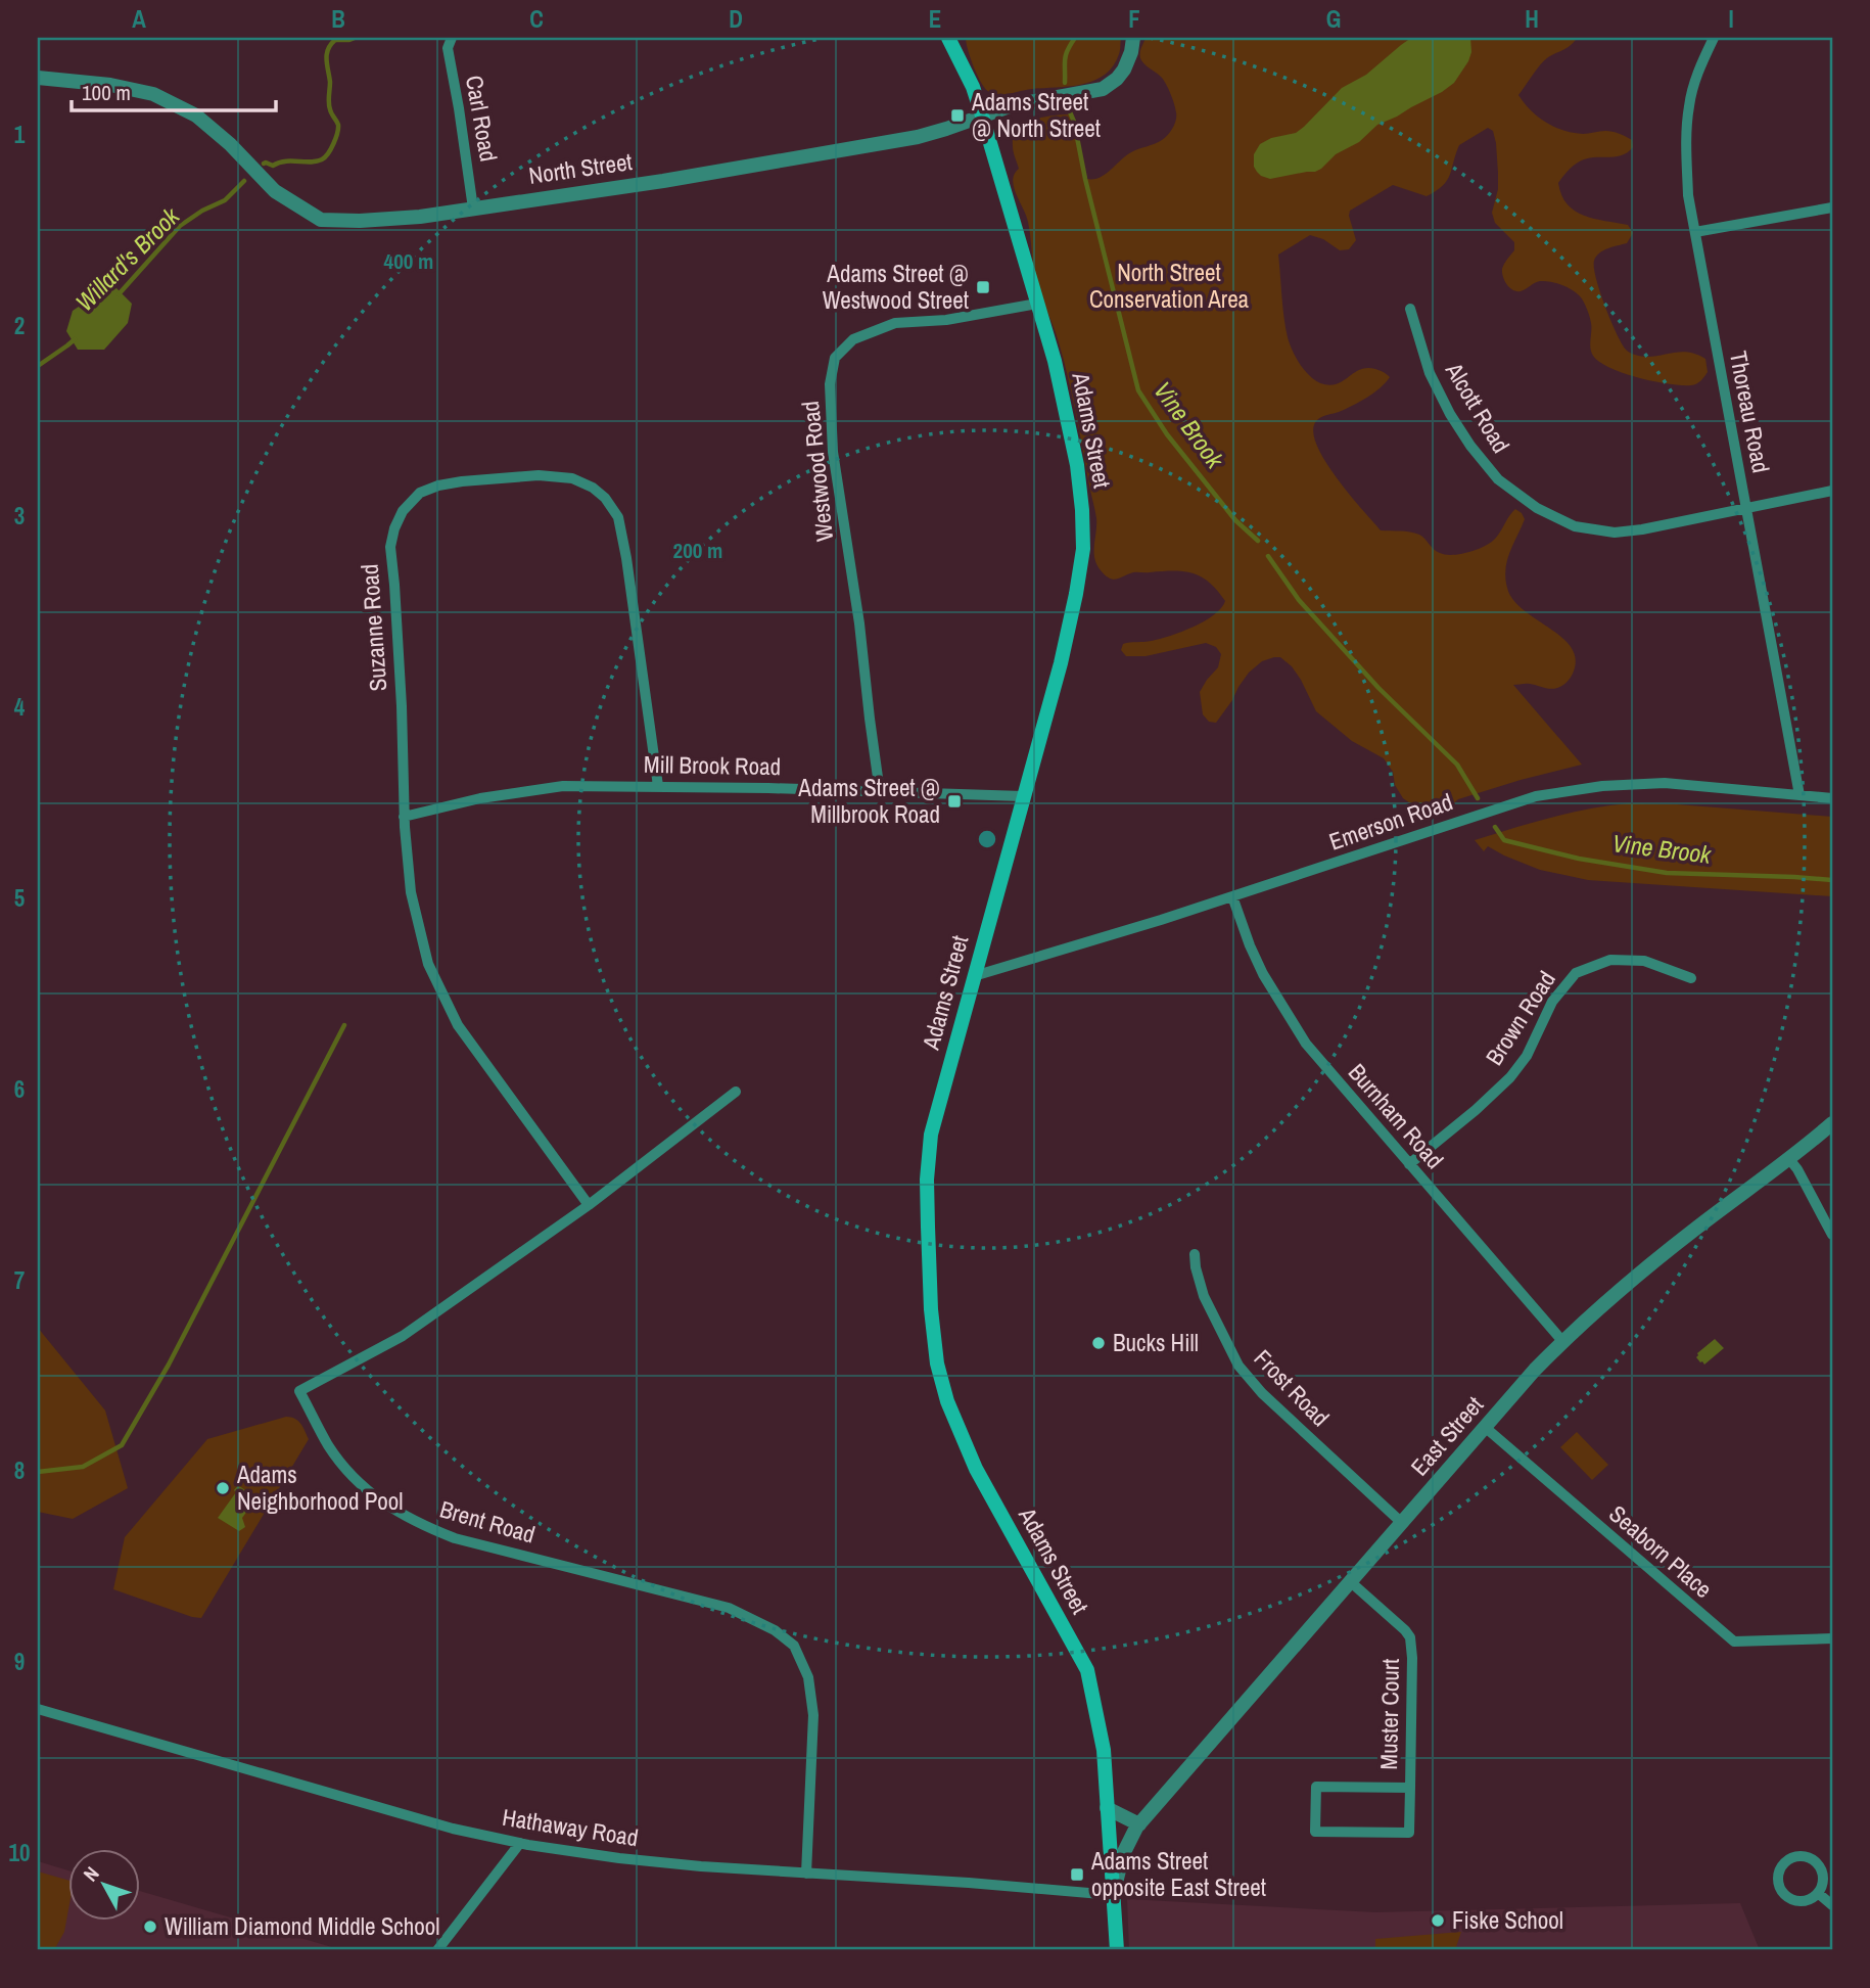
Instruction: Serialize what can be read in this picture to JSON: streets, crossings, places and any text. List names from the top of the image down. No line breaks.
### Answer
{"streets":{"main road":["Adams Street"],"street":["Carl Road","North Street","Alcott Road","Thoreau Road","Westwood Road","Suzanne Road","Mill Brook Road","Emerson Road","Brown Road","Burnham Road","Frost Road","East Street","Brent Road","Seaborn Place","Muster Court","Hathaway Road"]},"crossings":[["Carl Road","North Street"],["North Street","Adams Street"],["Alcott Road","Thoreau Road"],["Thoreau Road","Emerson Road"],["Adams Street","Westwood Road"],["Adams Street","Mill Brook Road"],["Adams Street","Emerson Road"],["Adams Street","East Street"],["Adams Street","Hathaway Road"],["Westwood Road","Mill Brook Road"],["Suzanne Road","Mill Brook Road"],["Suzanne Road","Brent Road"],["Emerson Road","Burnham Road"],["Brown Road","Burnham Road"],["Burnham Road","East Street"],["Frost Road","East Street"],["East Street","Seaborn Place"],["East Street","Muster Court"],["East Street","Hathaway Road"],["Brent Road","Hathaway Road"]],"water":["Willard's Brook","Vine Brook"],"parks":["North Street Conservation Area"],"places":{"transit":["Adams Street @ North Street","Adams Street @ Westwood Street","Adams Street @ Millbrook Road","Adams Street opposite East Street"],"other":["Bucks Hill","Adams Neighborhood Pool","Fiske School","William Diamond Middle School"]},"scale_bar":"100 m","north":"top left","grid":{"columns":["A","B","C","D","E","F","G","H","I"],"rows":["1","2","3","4","5","6","7","8","9","10"]},"rings":["400 m","200 m"]}
